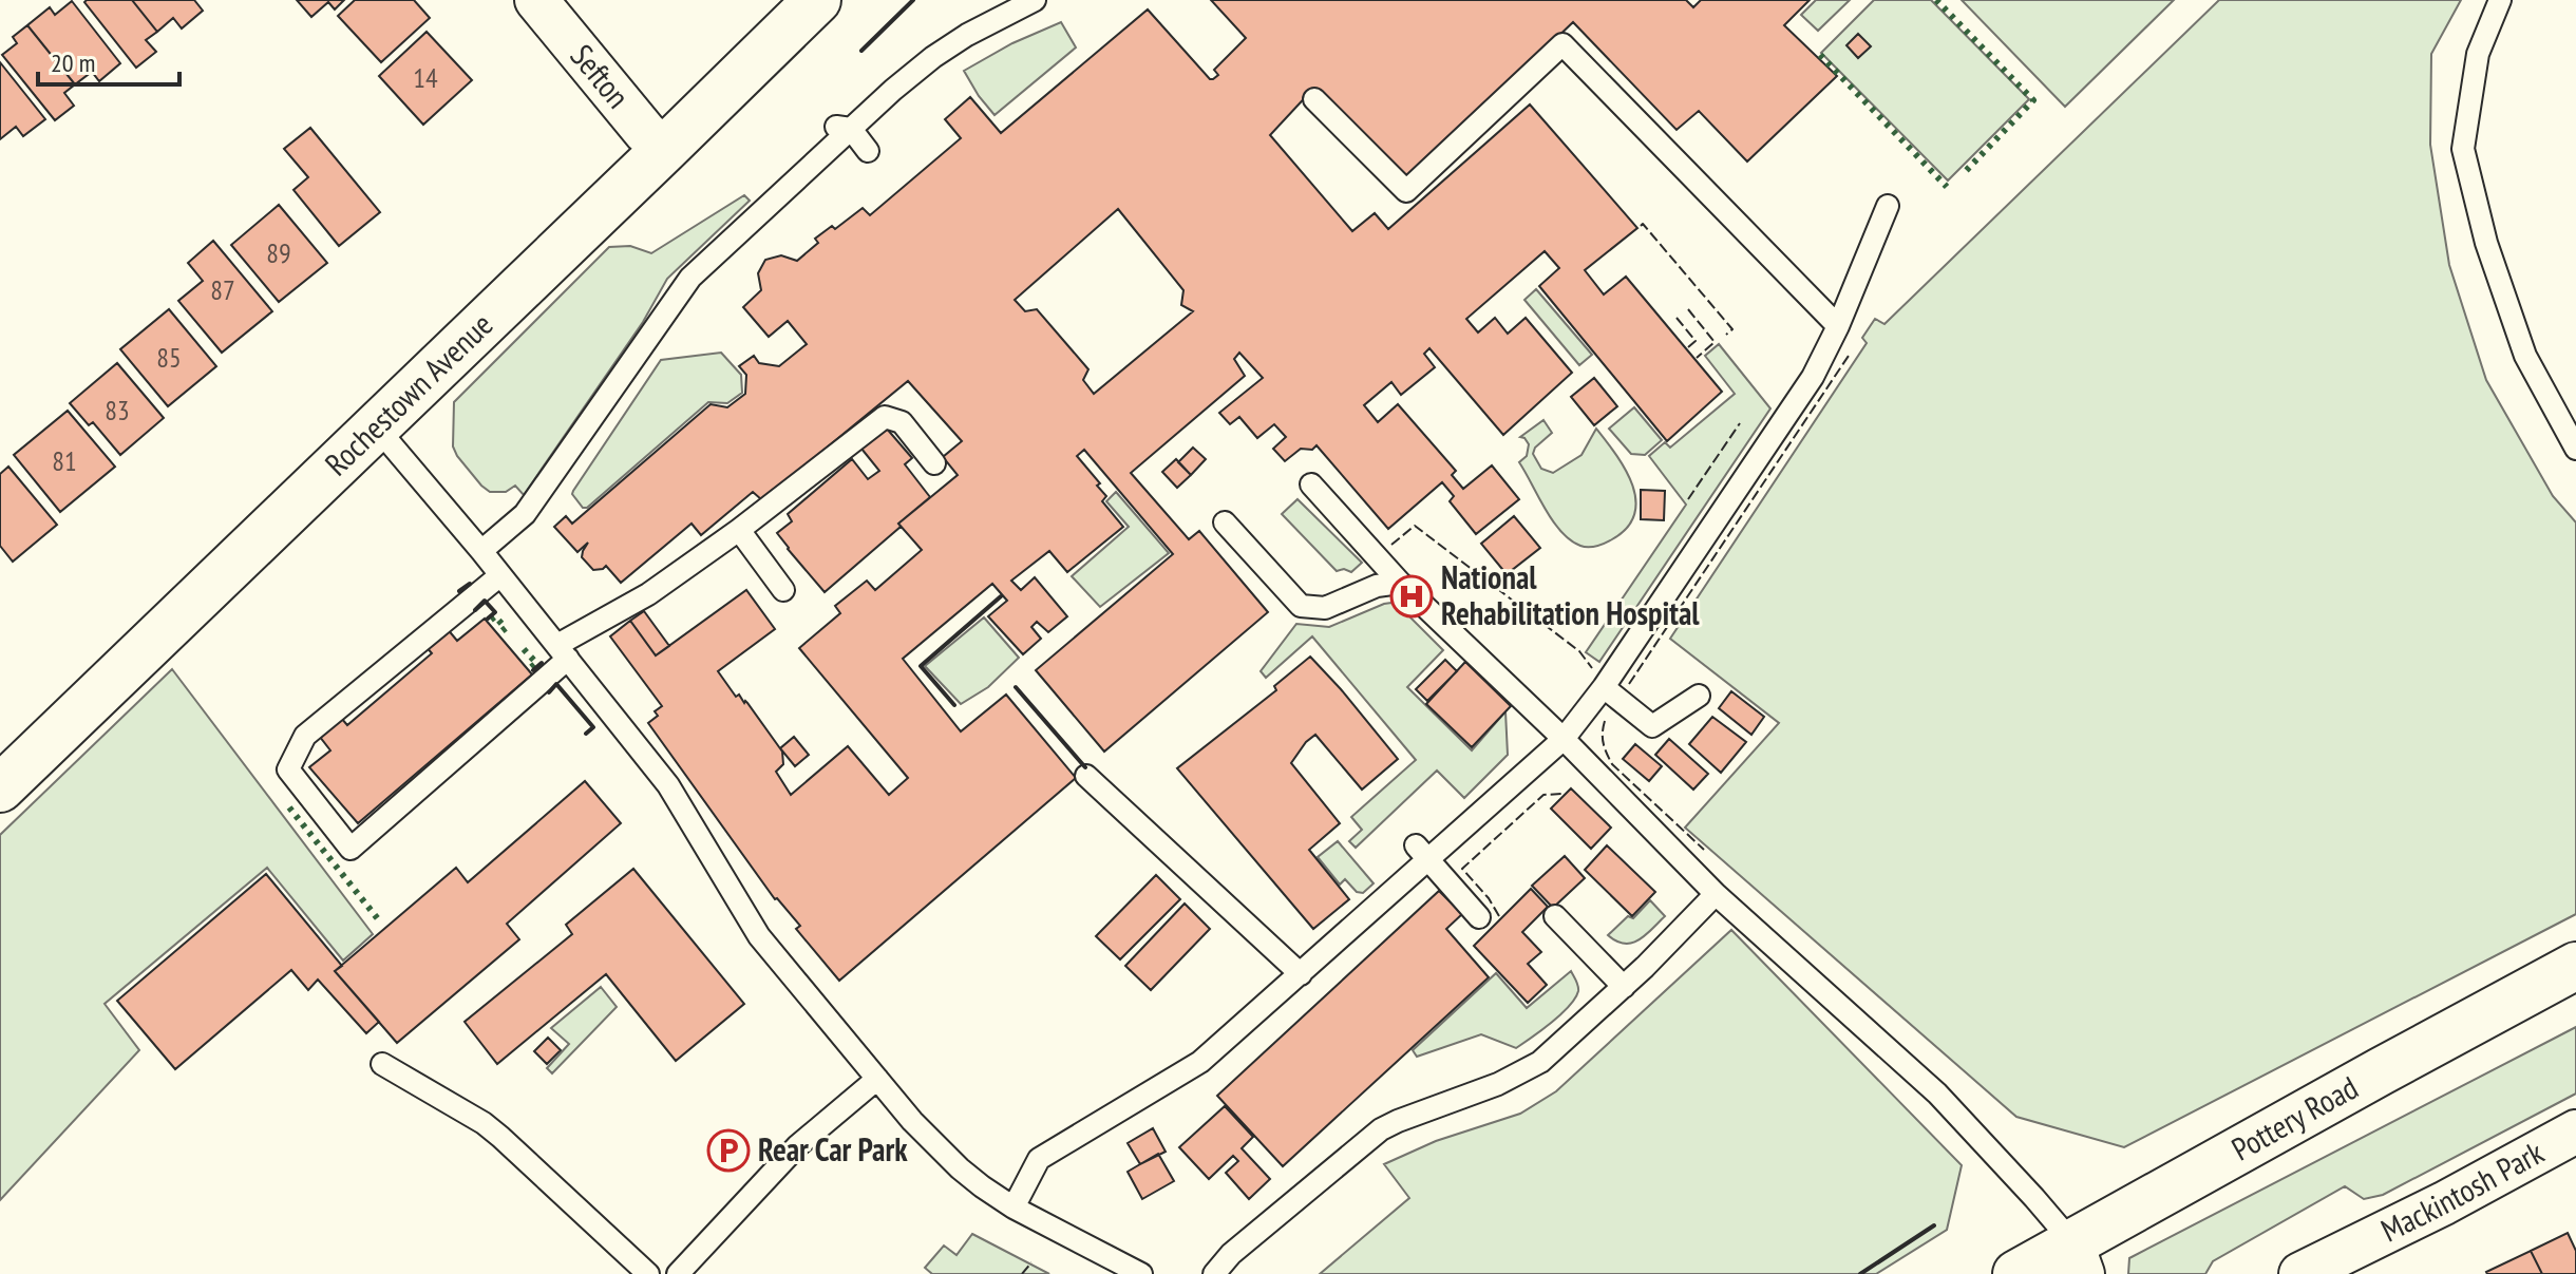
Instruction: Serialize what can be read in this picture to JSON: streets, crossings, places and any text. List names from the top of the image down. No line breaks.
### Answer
{"streets":{"main road":["Rochestown Avenue","Pottery Road"],"street":["Sefton","Mackintosh Park"]},"crossings":[["Sefton","Rochestown Avenue"]],"places":{"hospital":["National Rehabilitation Hospital"],"parking":["Rear Car Park"]},"house_numbers":["14","89","87","85","83","81"],"scale_bar":"20 m"}
